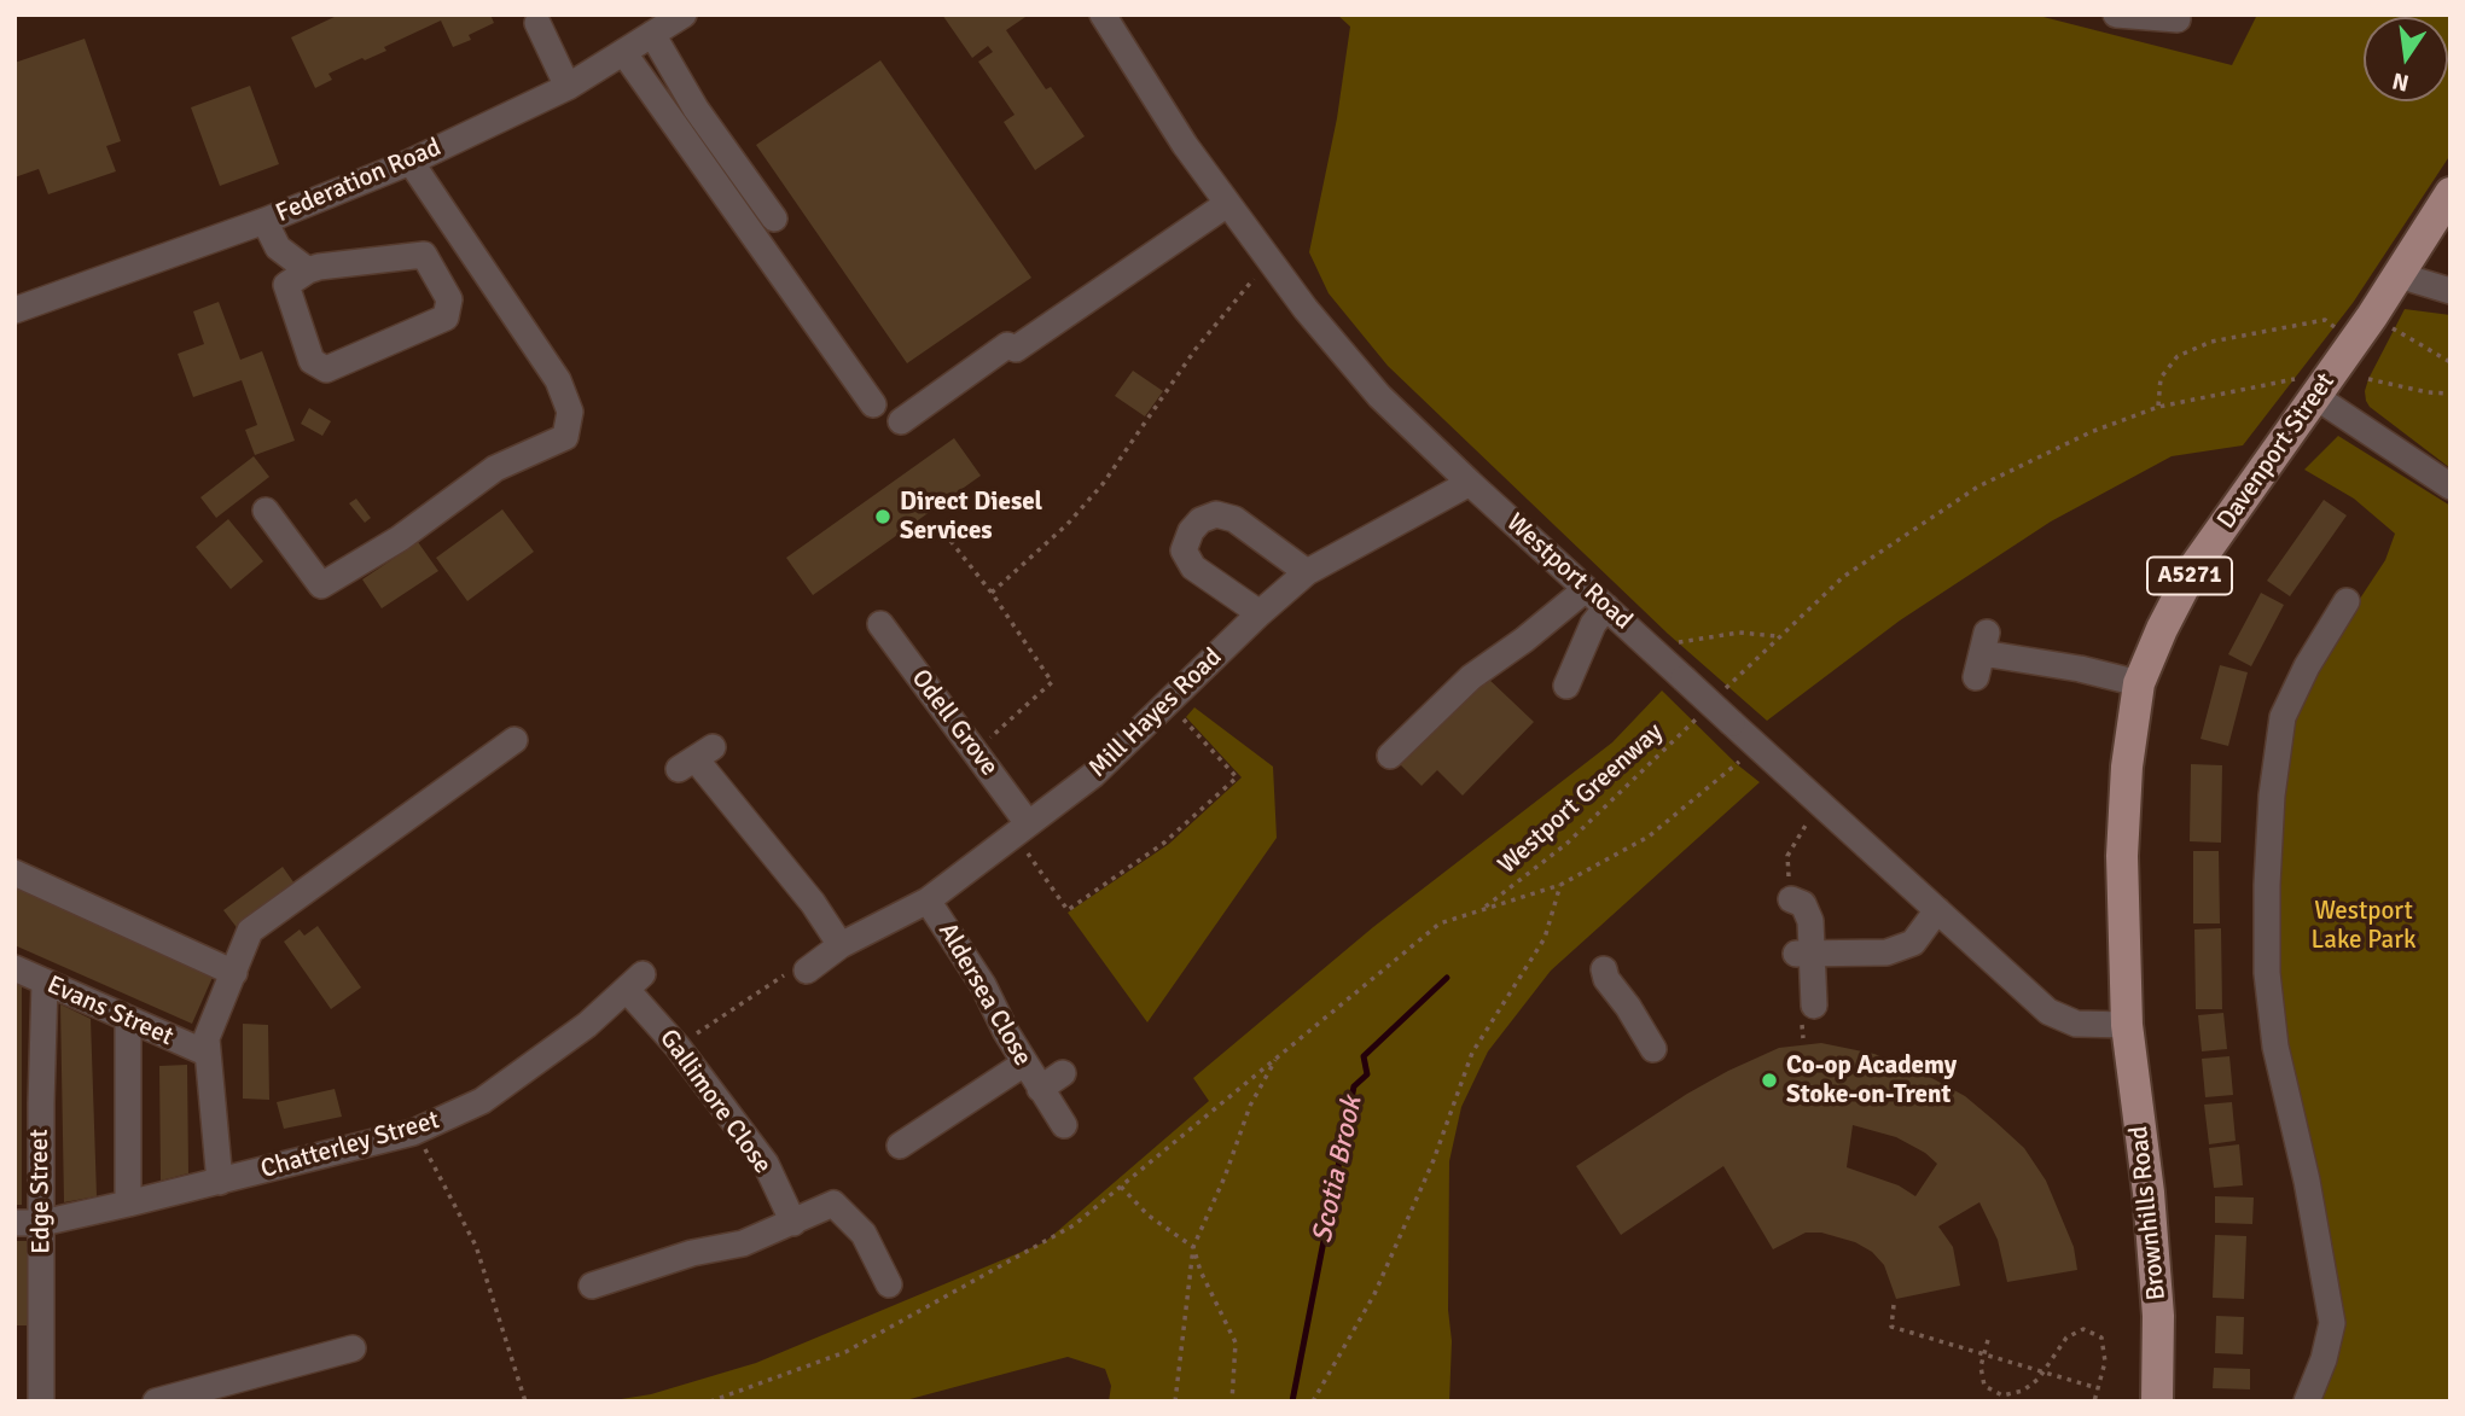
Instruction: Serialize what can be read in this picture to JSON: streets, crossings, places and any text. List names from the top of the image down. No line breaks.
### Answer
{"streets":{"main road":["Davenport Street","A5271","Brownhills Road"],"street":["Federation Road","Westport Road","Mill Hayes Road","Odell Grove","Aldersea Close","Evans Street","Gallimore Close","Chatterley Street","Edge Street"],"path":["Westport Greenway"]},"crossings":[["Davenport Street","Westport Road"],["Davenport Street","Brownhills Road"],["Westport Road","Mill Hayes Road"],["Westport Road","Brownhills Road"],["Mill Hayes Road","Odell Grove"],["Mill Hayes Road","Aldersea Close"],["Evans Street","Edge Street"],["Gallimore Close","Chatterley Street"],["Chatterley Street","Edge Street"]],"water":["Scotia Brook"],"parks":["Westport Lake Park"],"places":["Direct Diesel Services","Co-op Academy Stoke-on-Trent"],"north":"bottom"}
